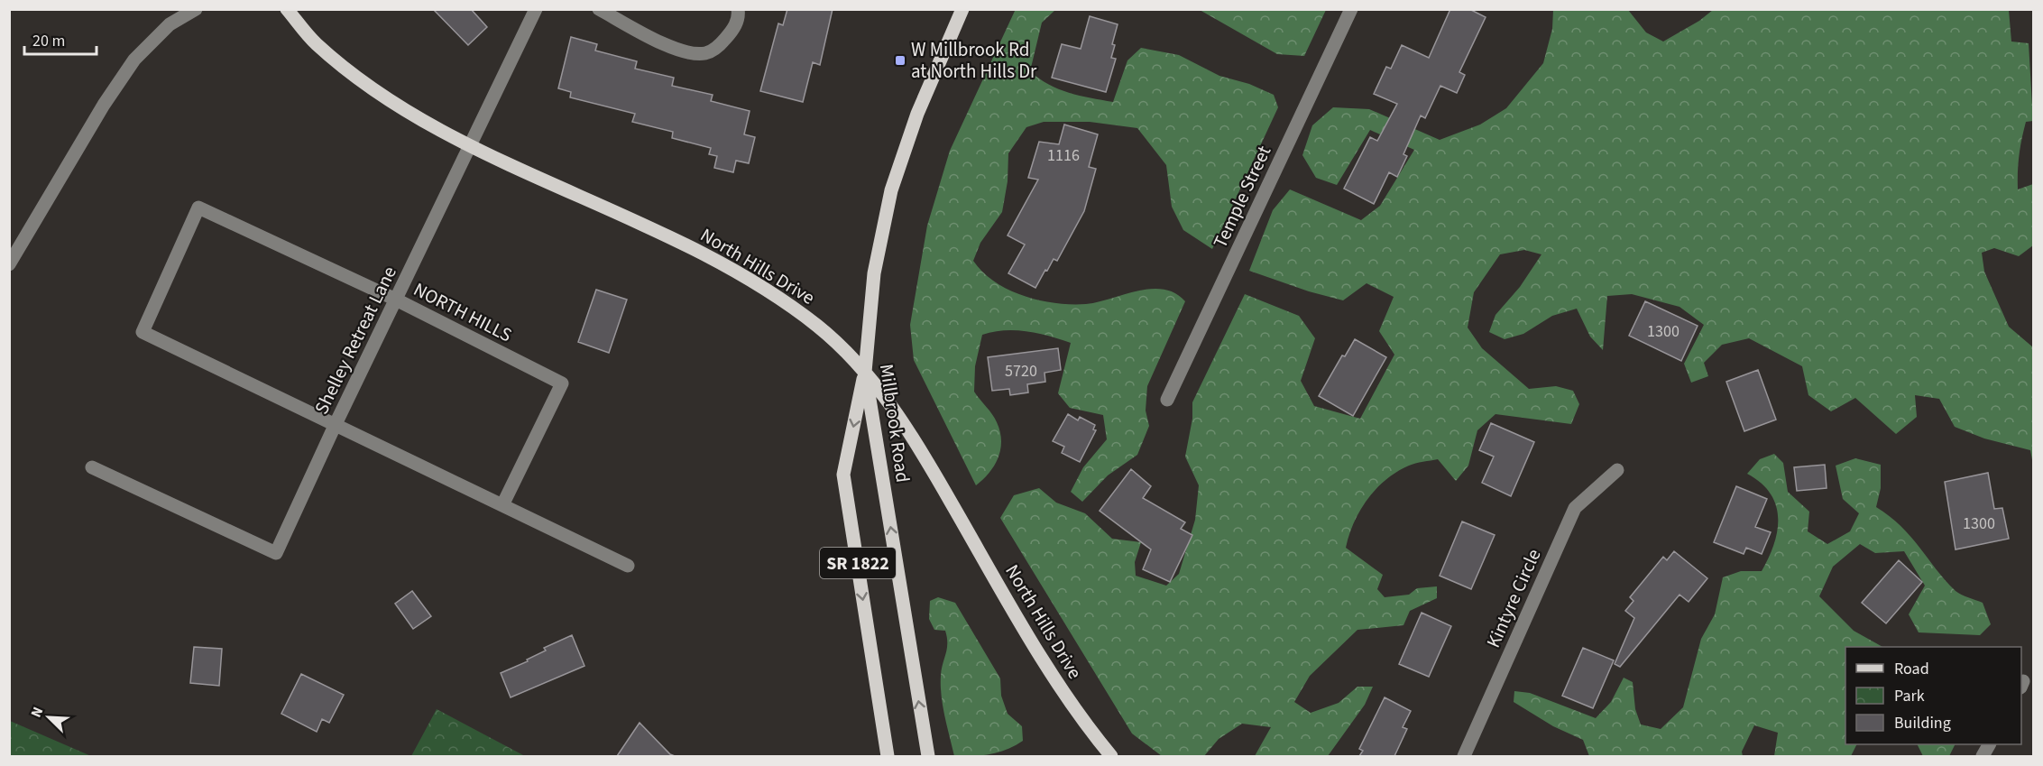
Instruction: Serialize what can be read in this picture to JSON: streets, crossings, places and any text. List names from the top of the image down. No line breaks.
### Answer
{"streets":{"main road":["North Hills Drive","Millbrook Road","SR 1822"],"street":["Temple Street","NORTH HILLS","Shelley Retreat Lane","Kintyre Circle"]},"crossings":[["North Hills Drive","Shelley Retreat Lane"],["North Hills Drive","Millbrook Road"],["North Hills Drive","SR 1822"],["NORTH HILLS","Shelley Retreat Lane"],["Millbrook Road","SR 1822"]],"places":{"transit":["W Millbrook Rd at North Hills Dr"]},"house_numbers":["1116","1300","5720","1300"],"legend":["Road","Park","Building"],"scale_bar":"20 m","north":"top left"}
